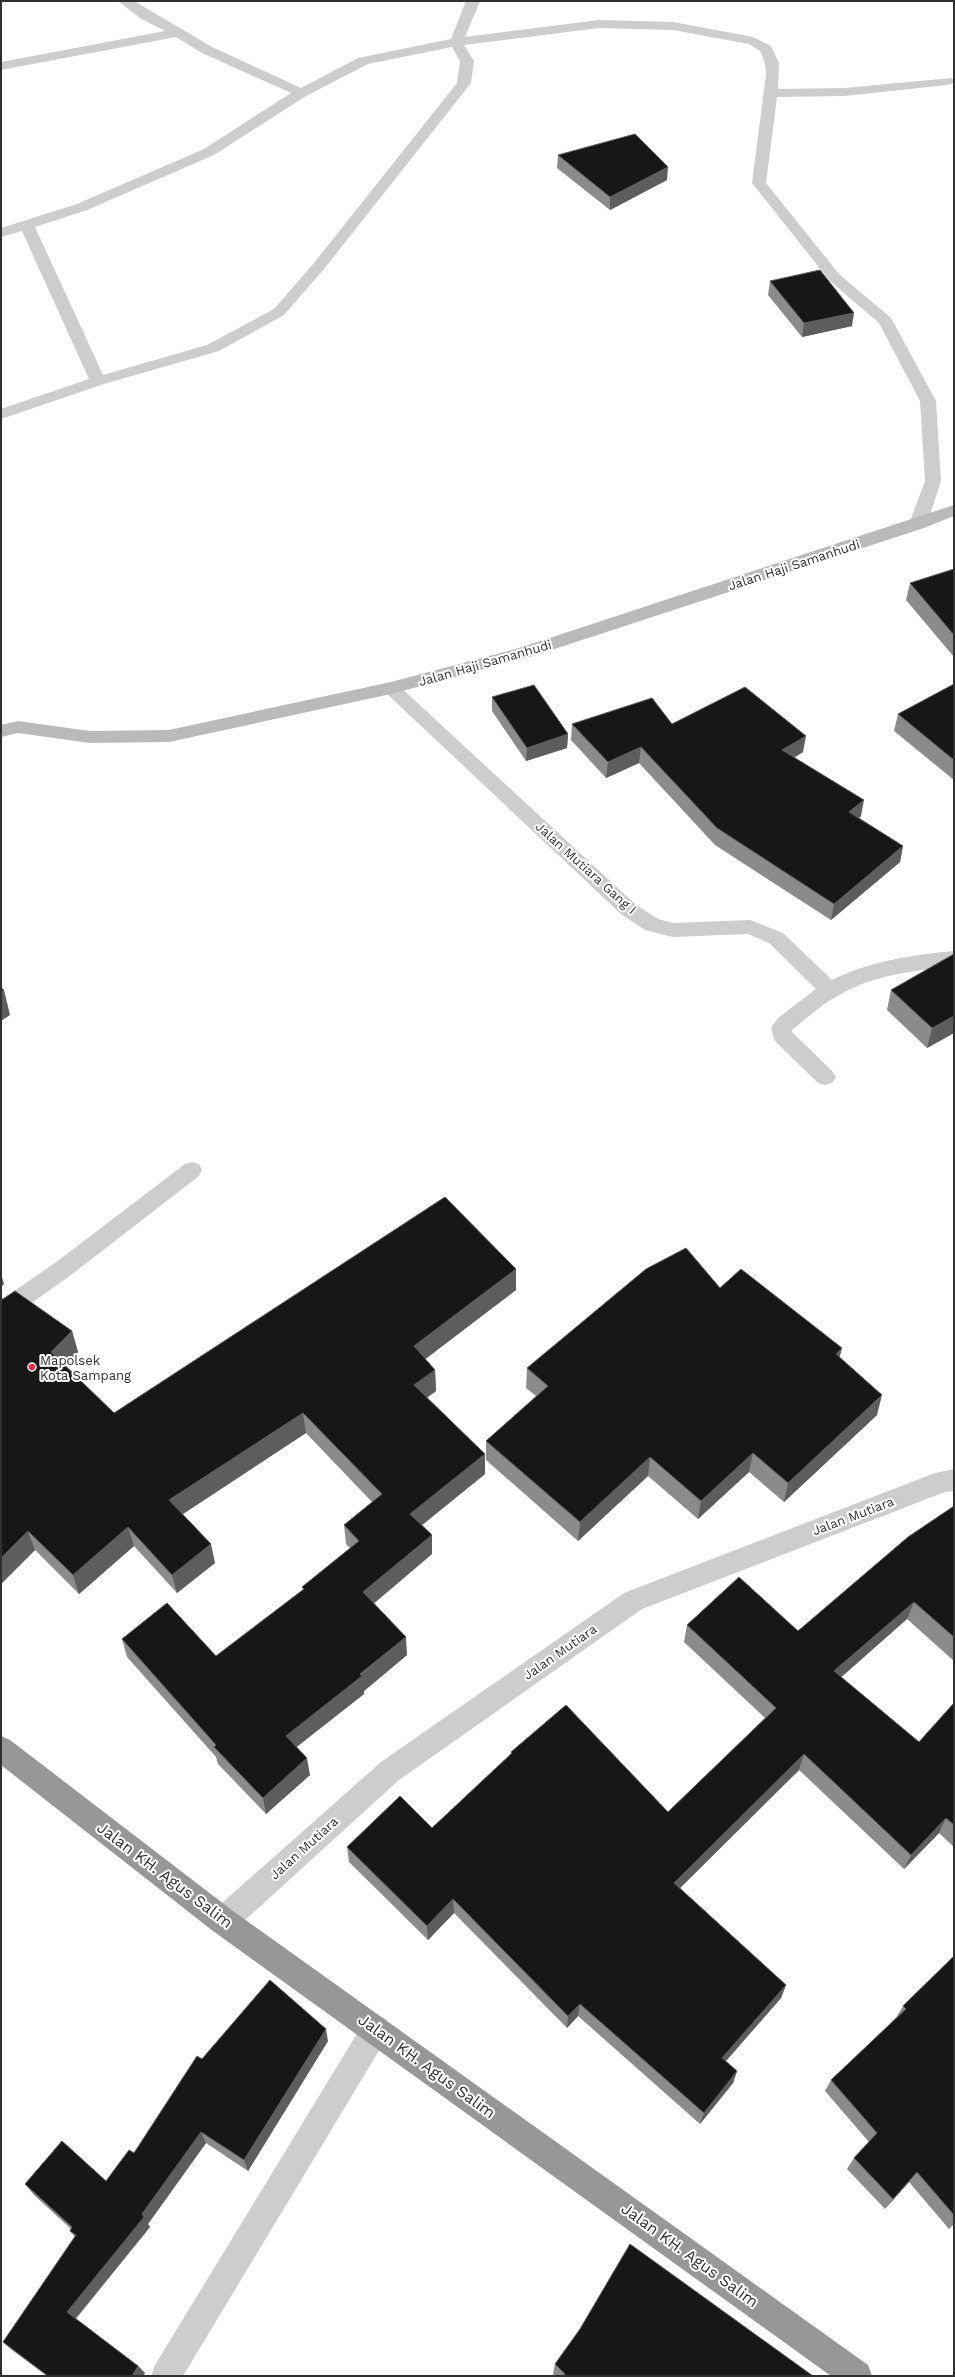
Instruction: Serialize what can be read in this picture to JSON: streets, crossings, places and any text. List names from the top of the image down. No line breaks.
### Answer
{"streets":{"highway":["Jalan KH. Agus Salim"],"street":["Jalan Haji Samanhudi","Jalan Mutiara Gang I","Jalan Mutiara"]},"crossings":[["Jalan Haji Samanhudi","Jalan Mutiara Gang I"],["Jalan Mutiara","Jalan KH. Agus Salim"]],"places":["Mapolsek Kota Sampang"]}
